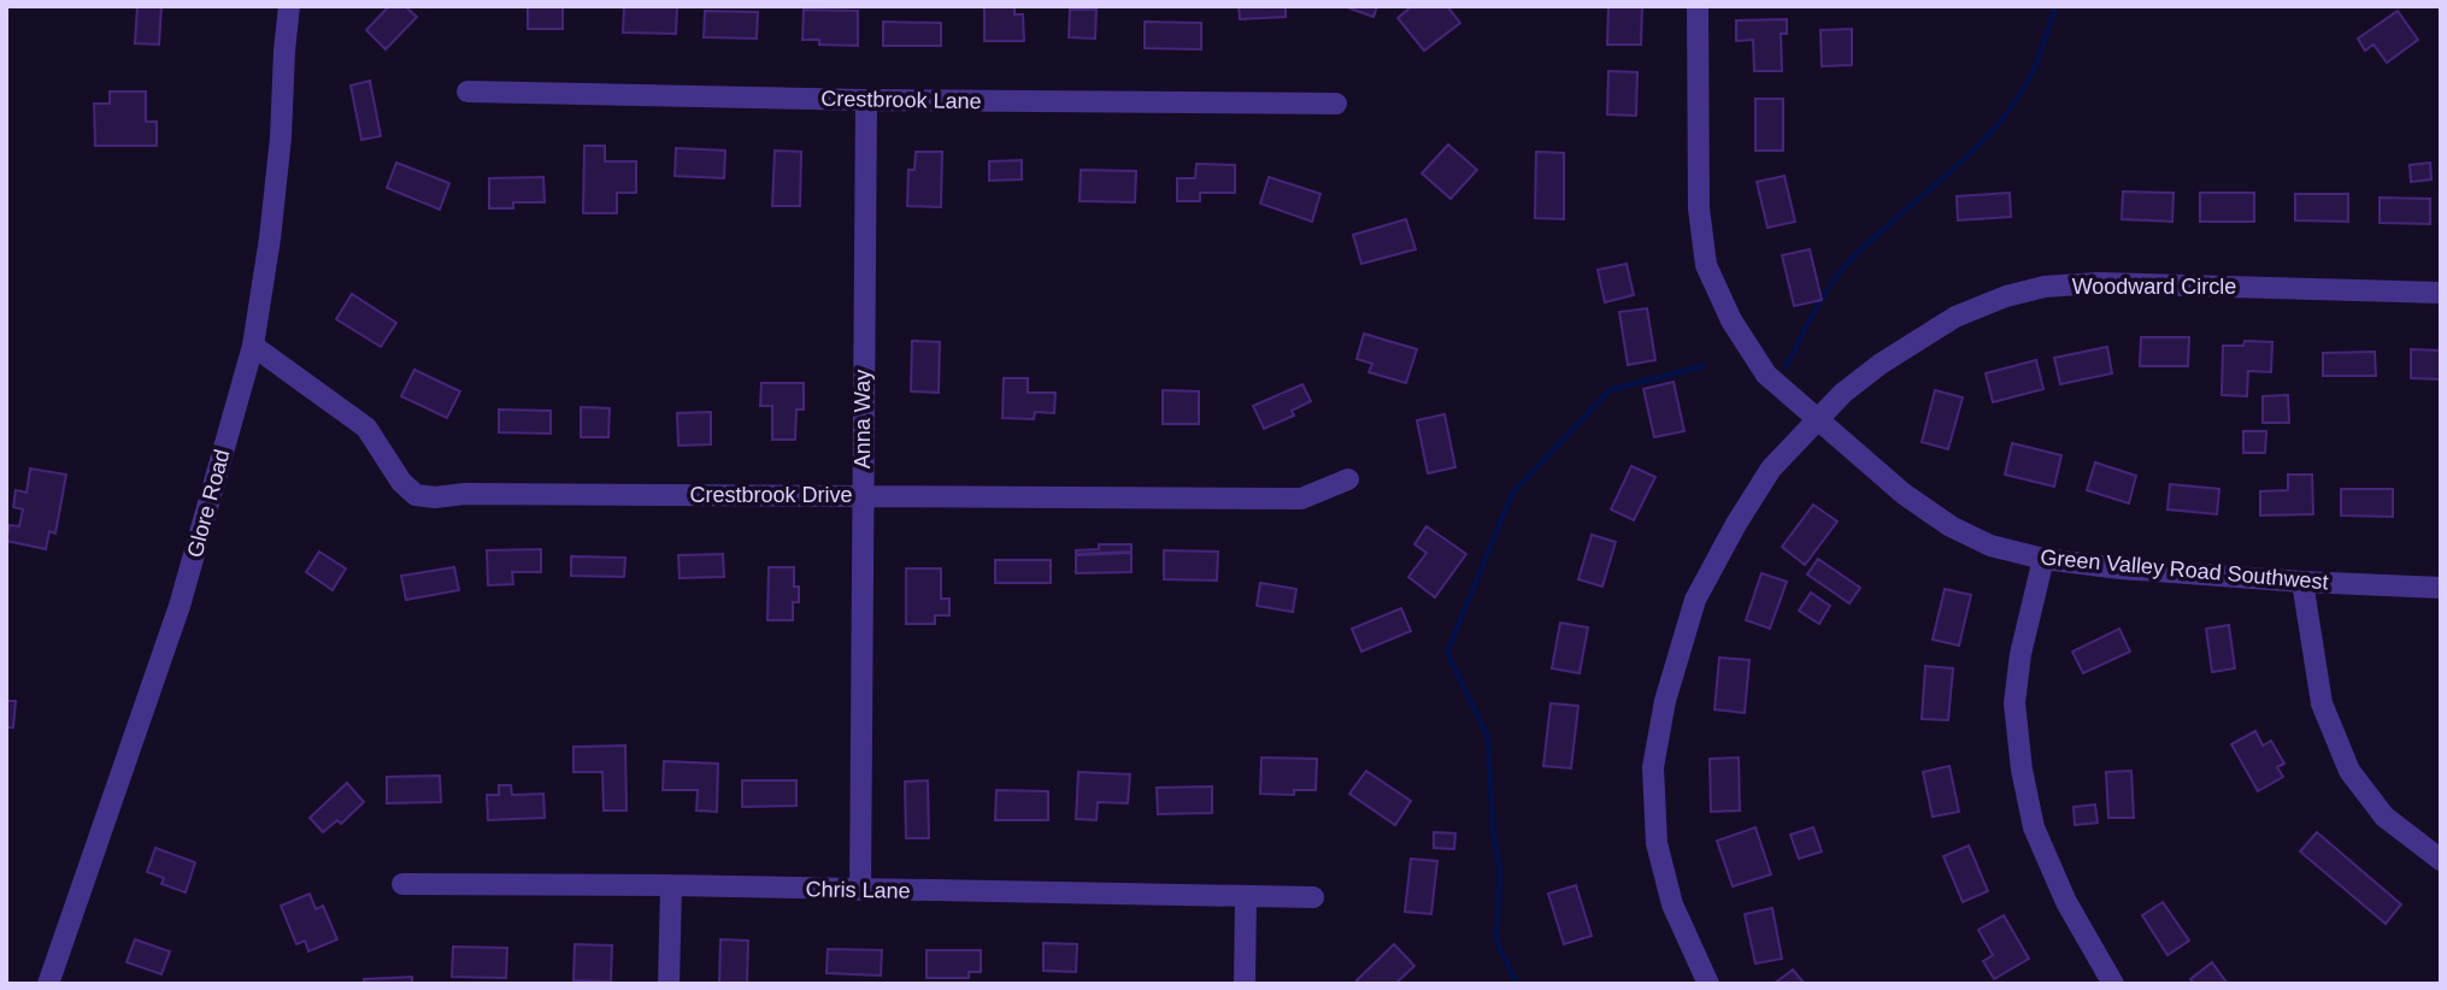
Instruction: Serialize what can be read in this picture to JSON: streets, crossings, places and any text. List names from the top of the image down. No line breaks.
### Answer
{"streets":{"street":["Crestbrook Lane","Woodward Circle","Anna Way","Crestbrook Drive","Glore Road","Green Valley Road Southwest","Chris Lane"]},"crossings":[["Crestbrook Lane","Anna Way"],["Woodward Circle","Green Valley Road Southwest"],["Anna Way","Crestbrook Drive"],["Anna Way","Chris Lane"],["Crestbrook Drive","Glore Road"]]}
